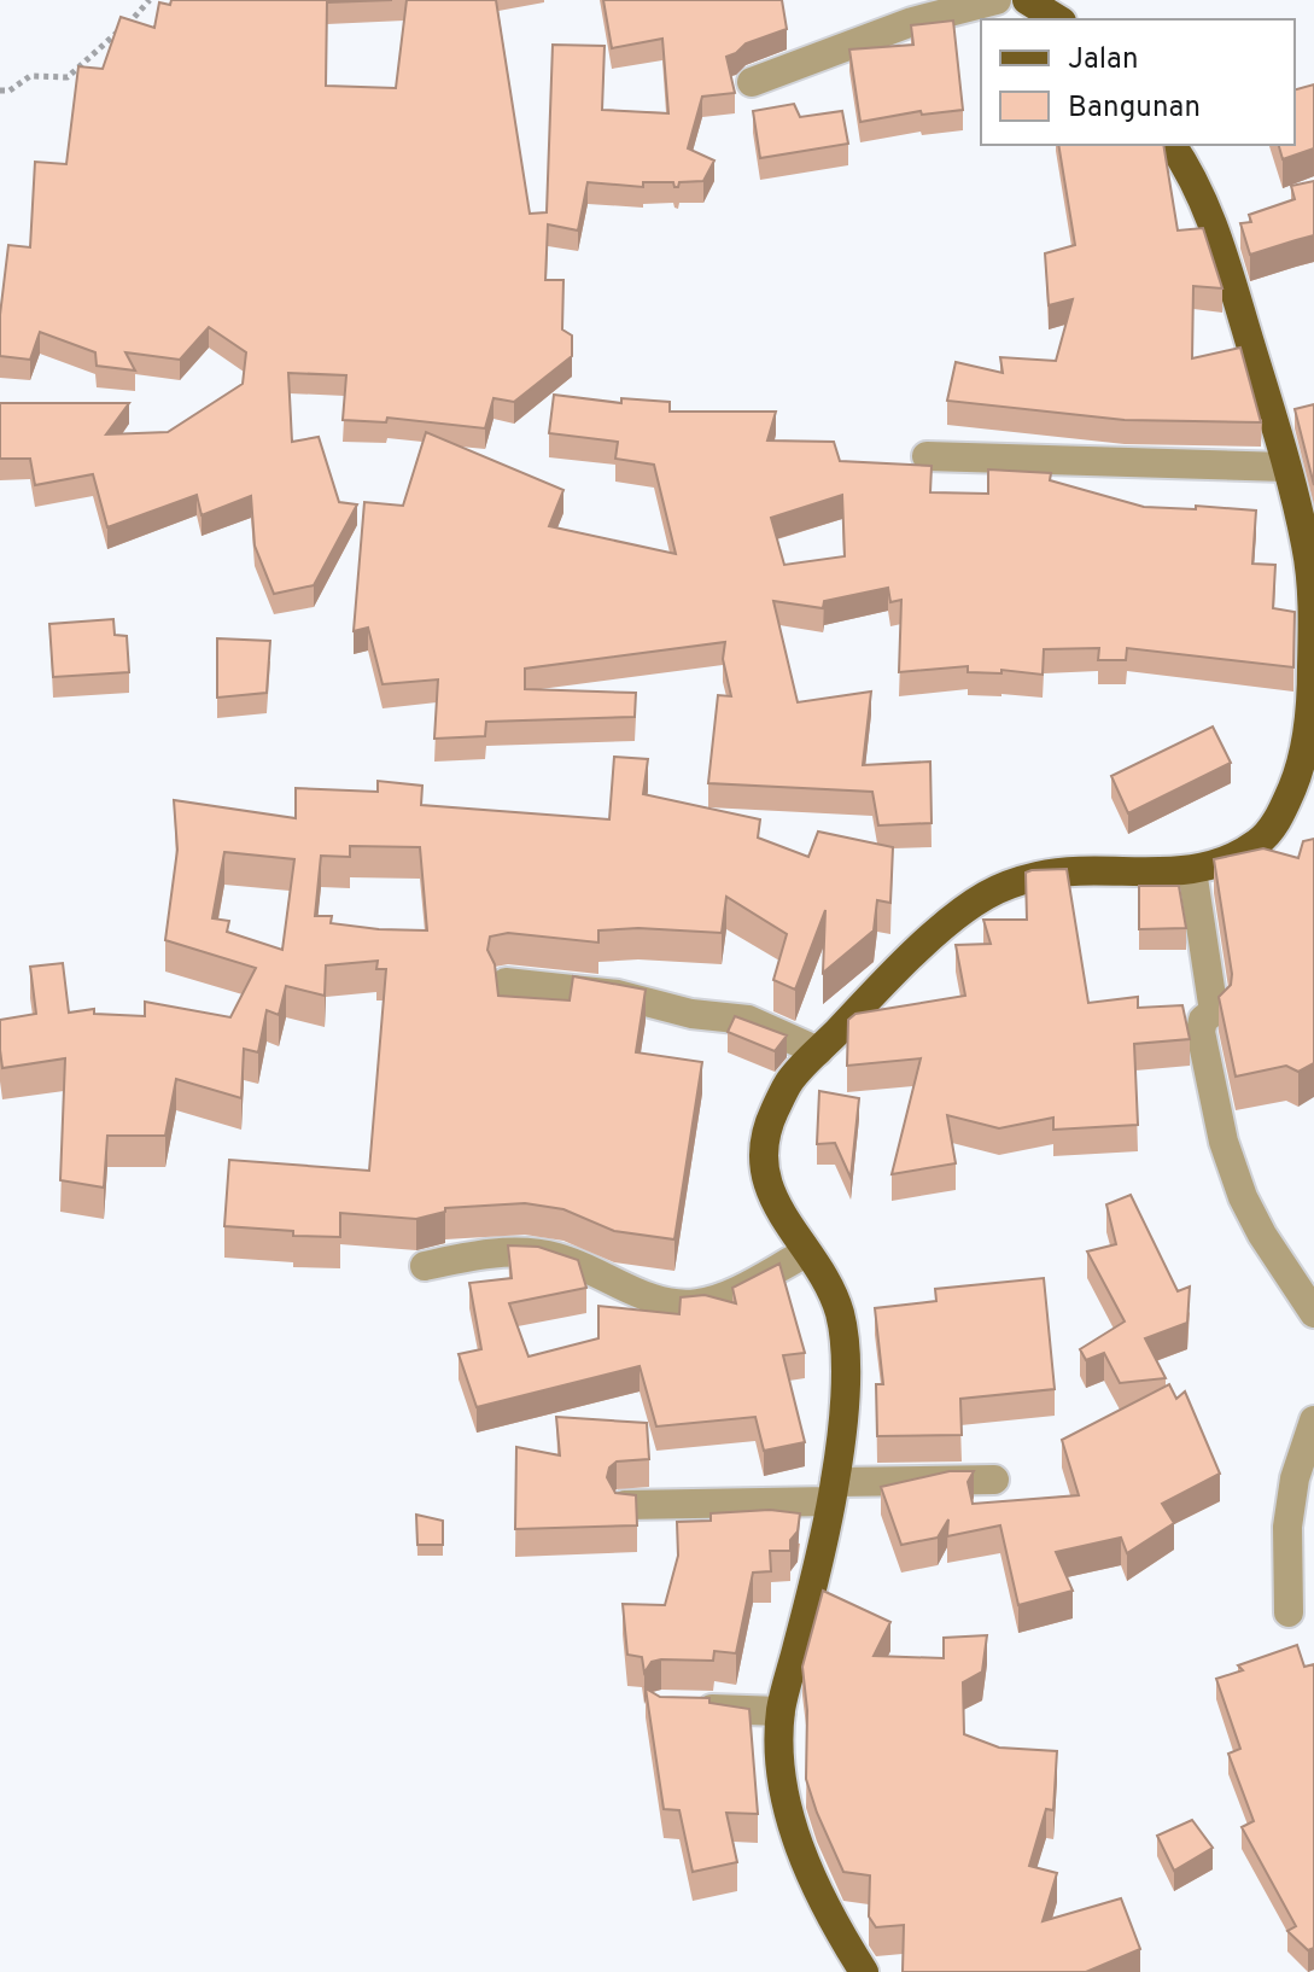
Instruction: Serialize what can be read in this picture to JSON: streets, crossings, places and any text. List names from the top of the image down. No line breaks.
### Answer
{"legend":["Jalan","Bangunan"]}
